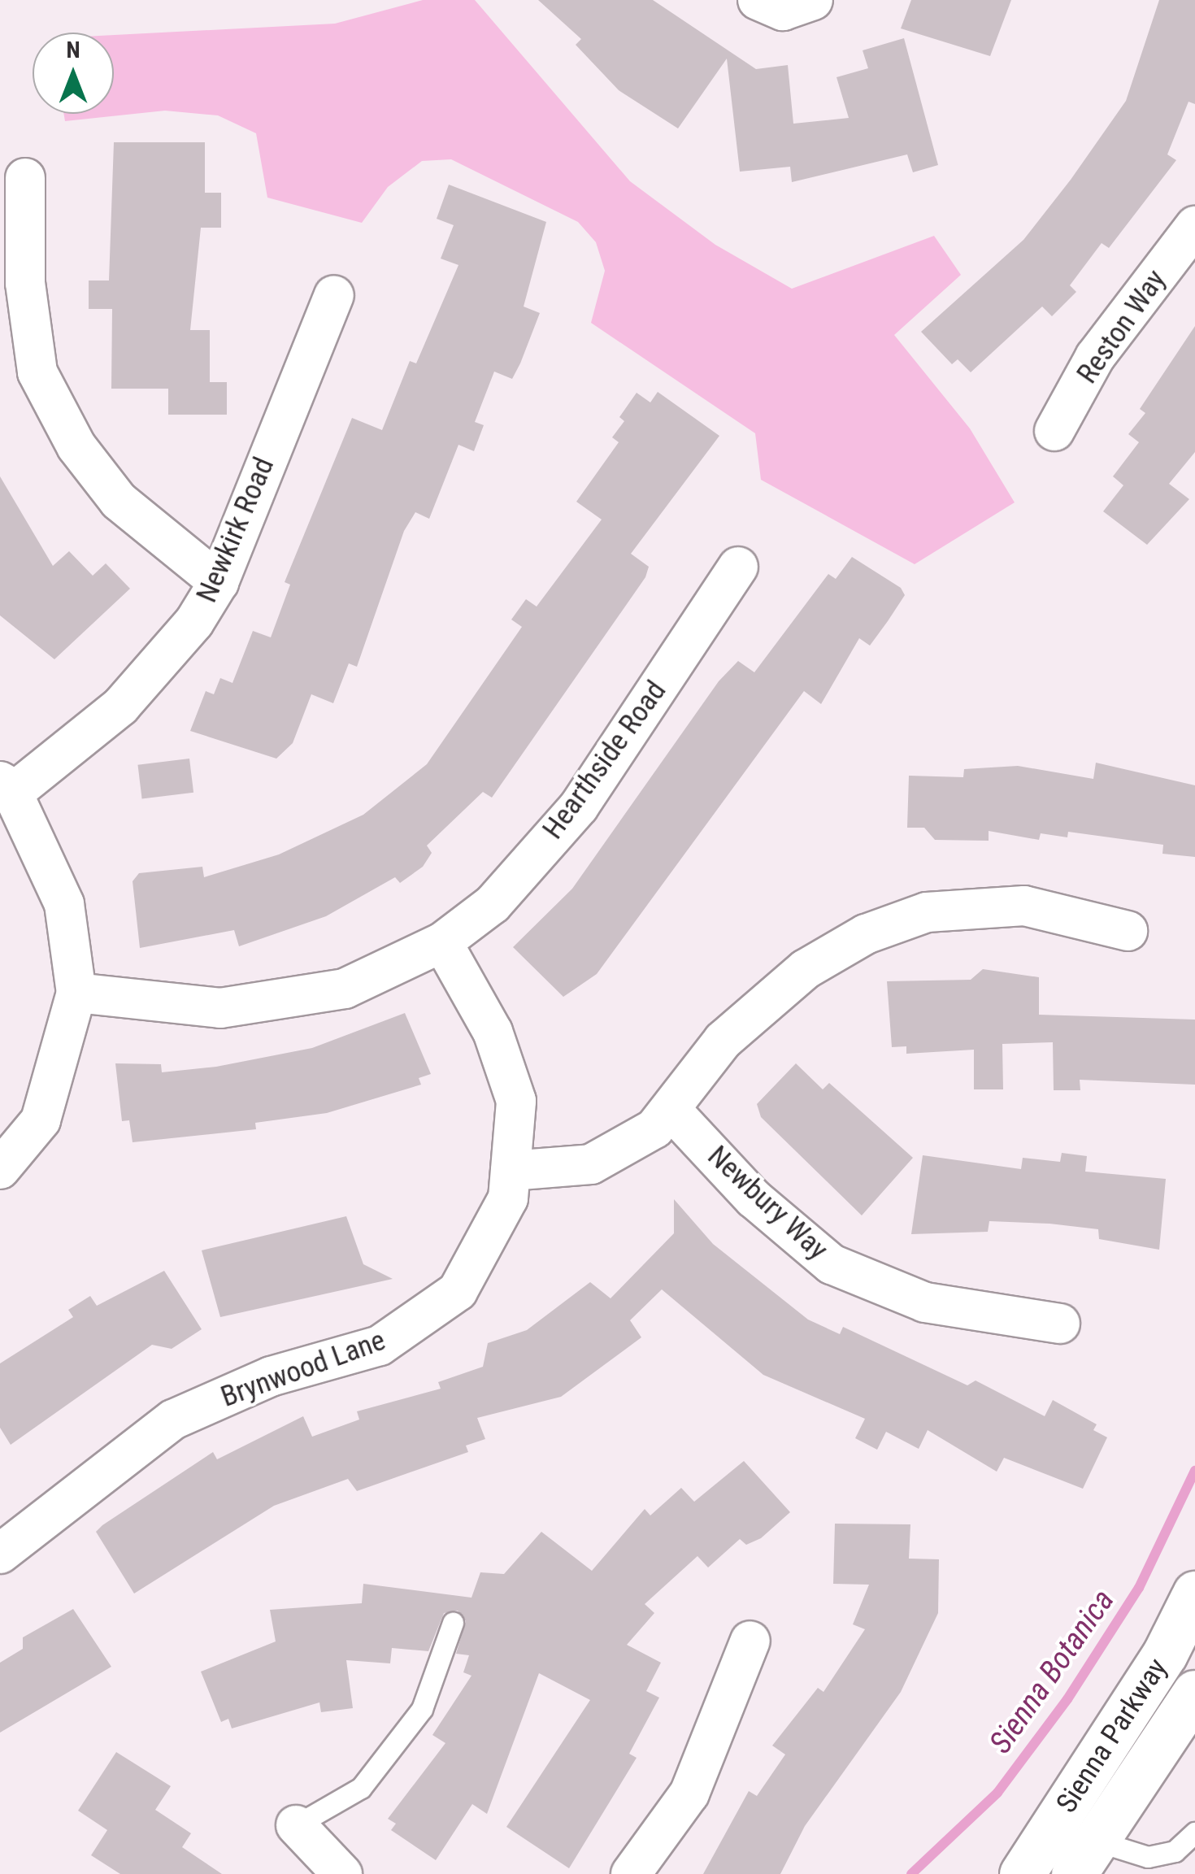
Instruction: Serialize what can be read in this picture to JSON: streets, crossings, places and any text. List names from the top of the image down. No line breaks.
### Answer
{"streets":{"main road":["Sienna Parkway"],"street":["Reston Way","Newkirk Road","Hearthside Road","Newbury Way","Brynwood Lane"]},"crossings":[["Hearthside Road","Brynwood Lane"]],"water":["Sienna Botanica"],"north":"top"}
